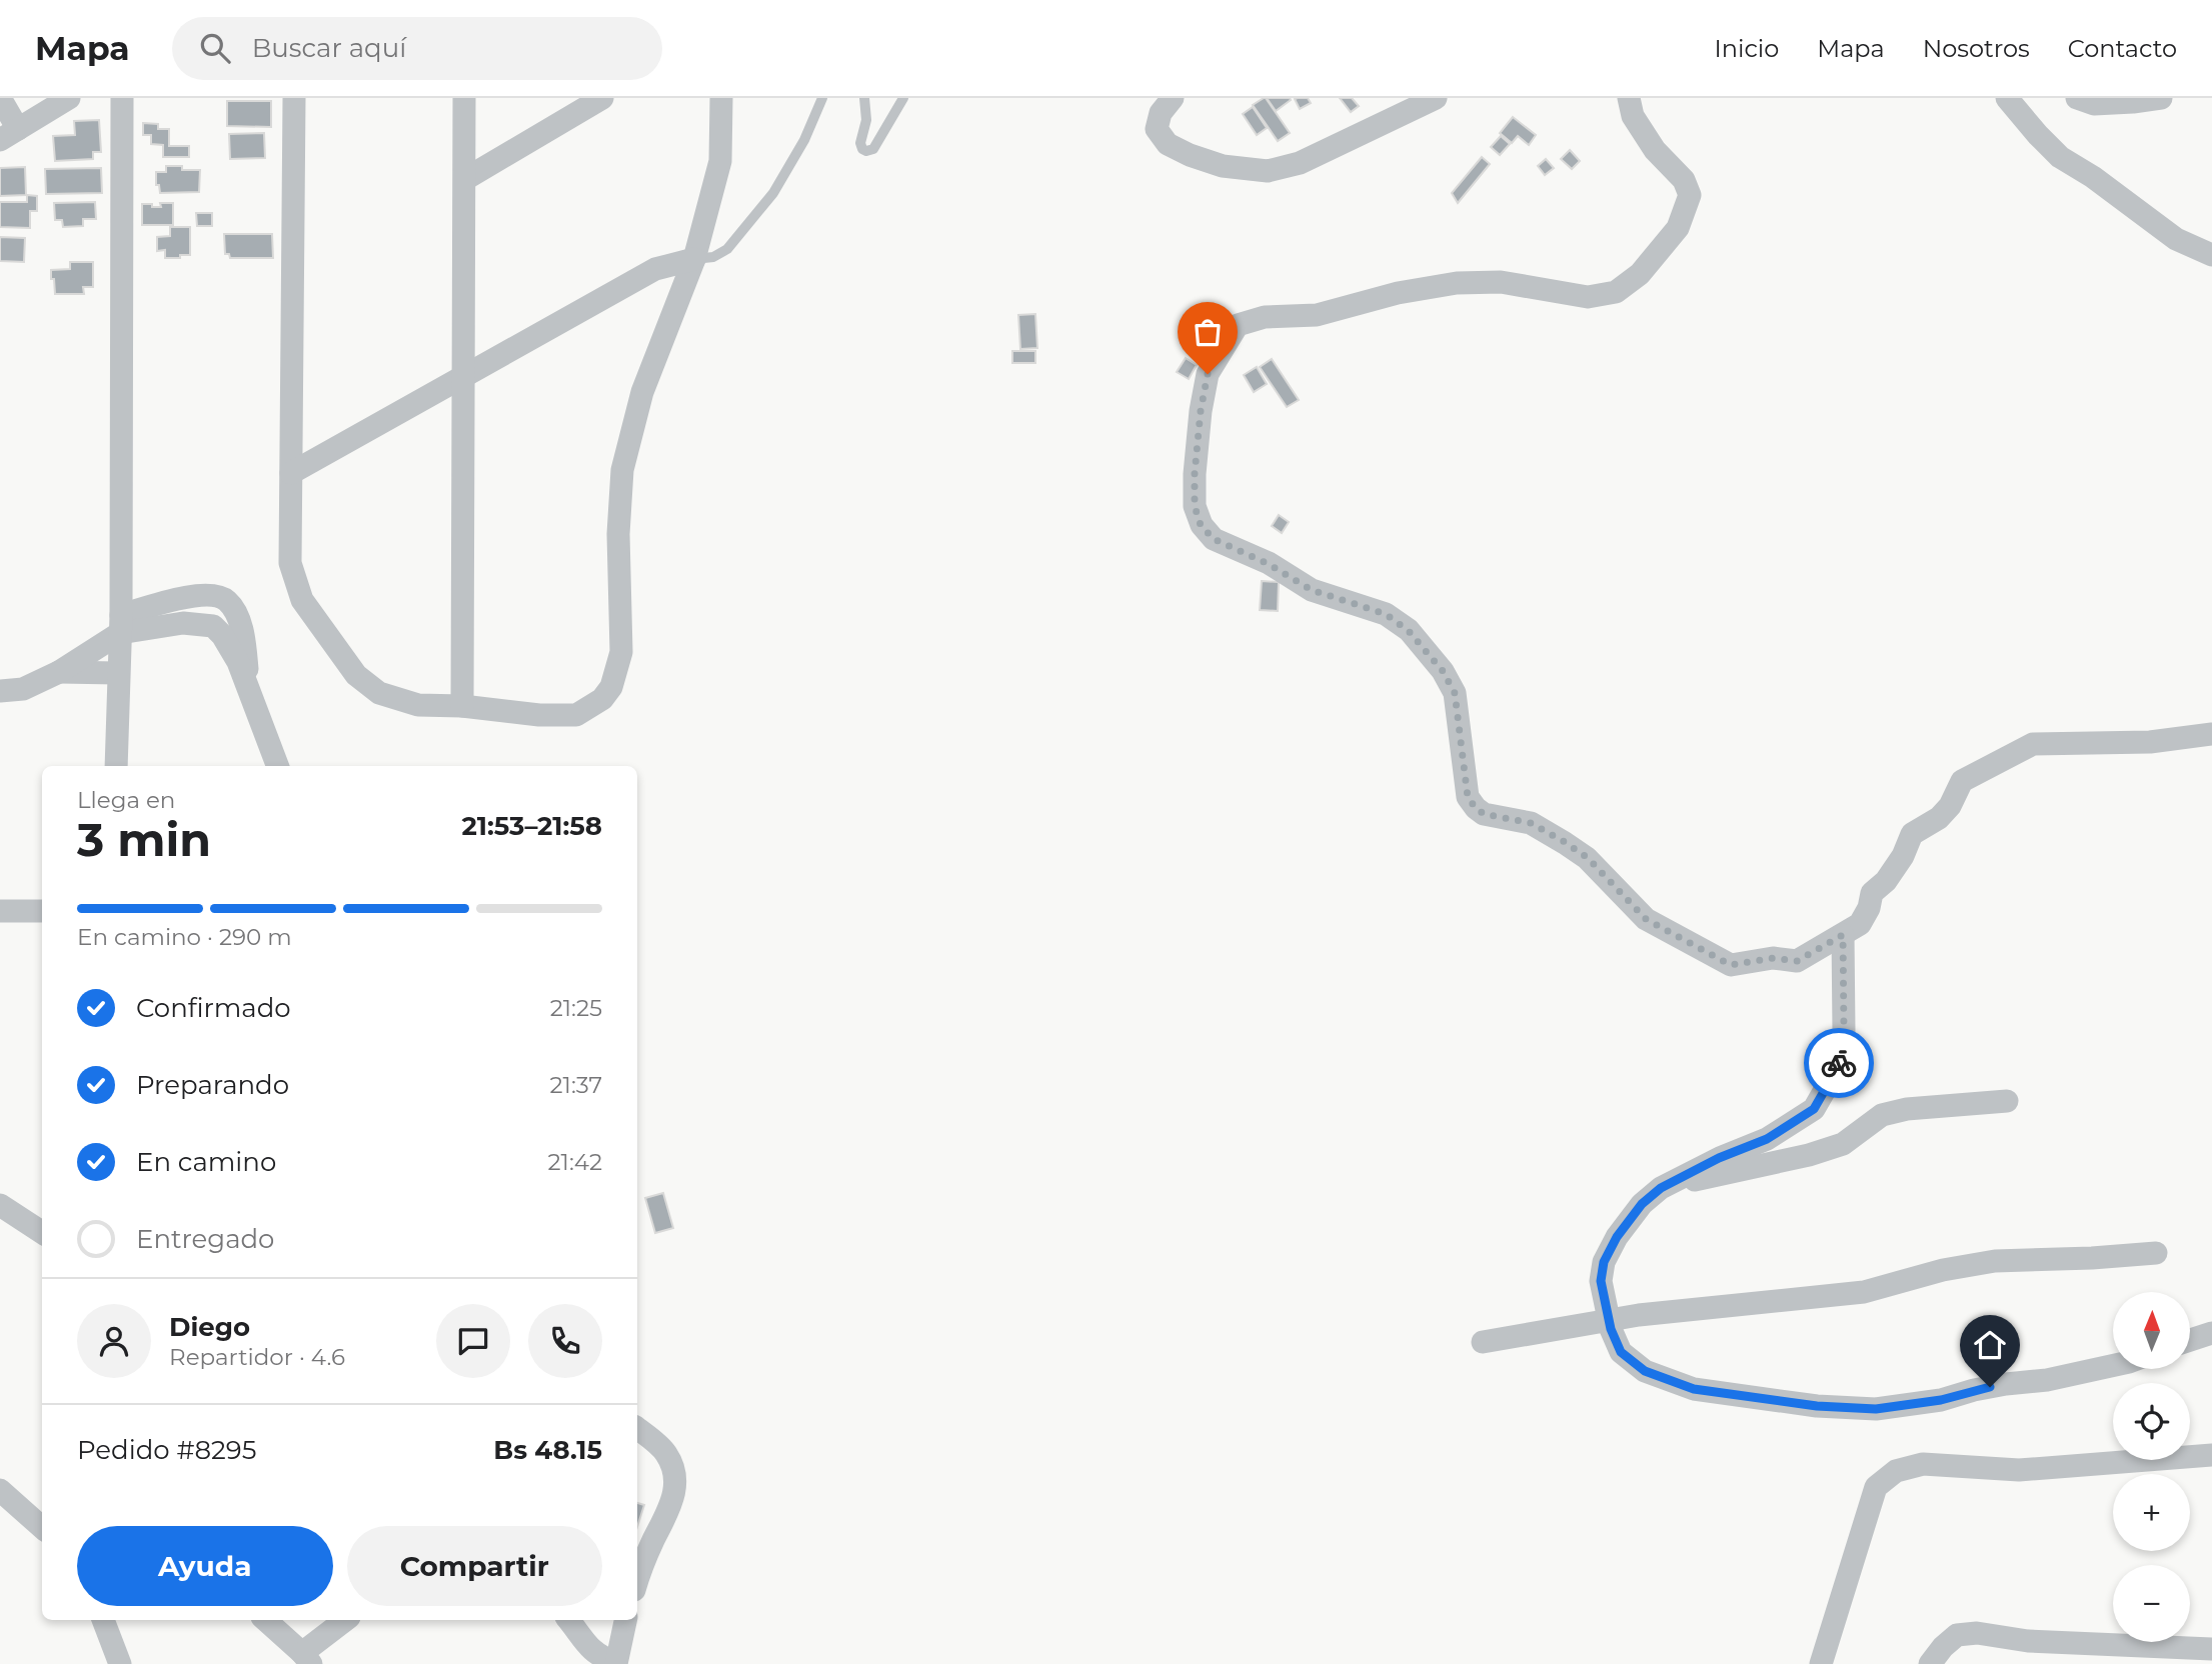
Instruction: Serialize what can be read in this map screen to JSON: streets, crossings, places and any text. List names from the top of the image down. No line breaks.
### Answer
{"north":"top","page":{"header":"Mapa","search":"Buscar aquí","nav":["Inicio","Mapa","Nosotros","Contacto"],"heading":["3 min","Llega en","21:53–21:58"],"panel":["Diego","Repartidor · 4.6","Pedido #8295","Bs 48.15"],"bar":"En camino · 290 m","list":[["Confirmado","21:25"],["Preparando","21:37"],["En camino","21:42"],"Entregado"],"map_buttons":["+","−"],"buttons":["Ayuda","Compartir"]}}
